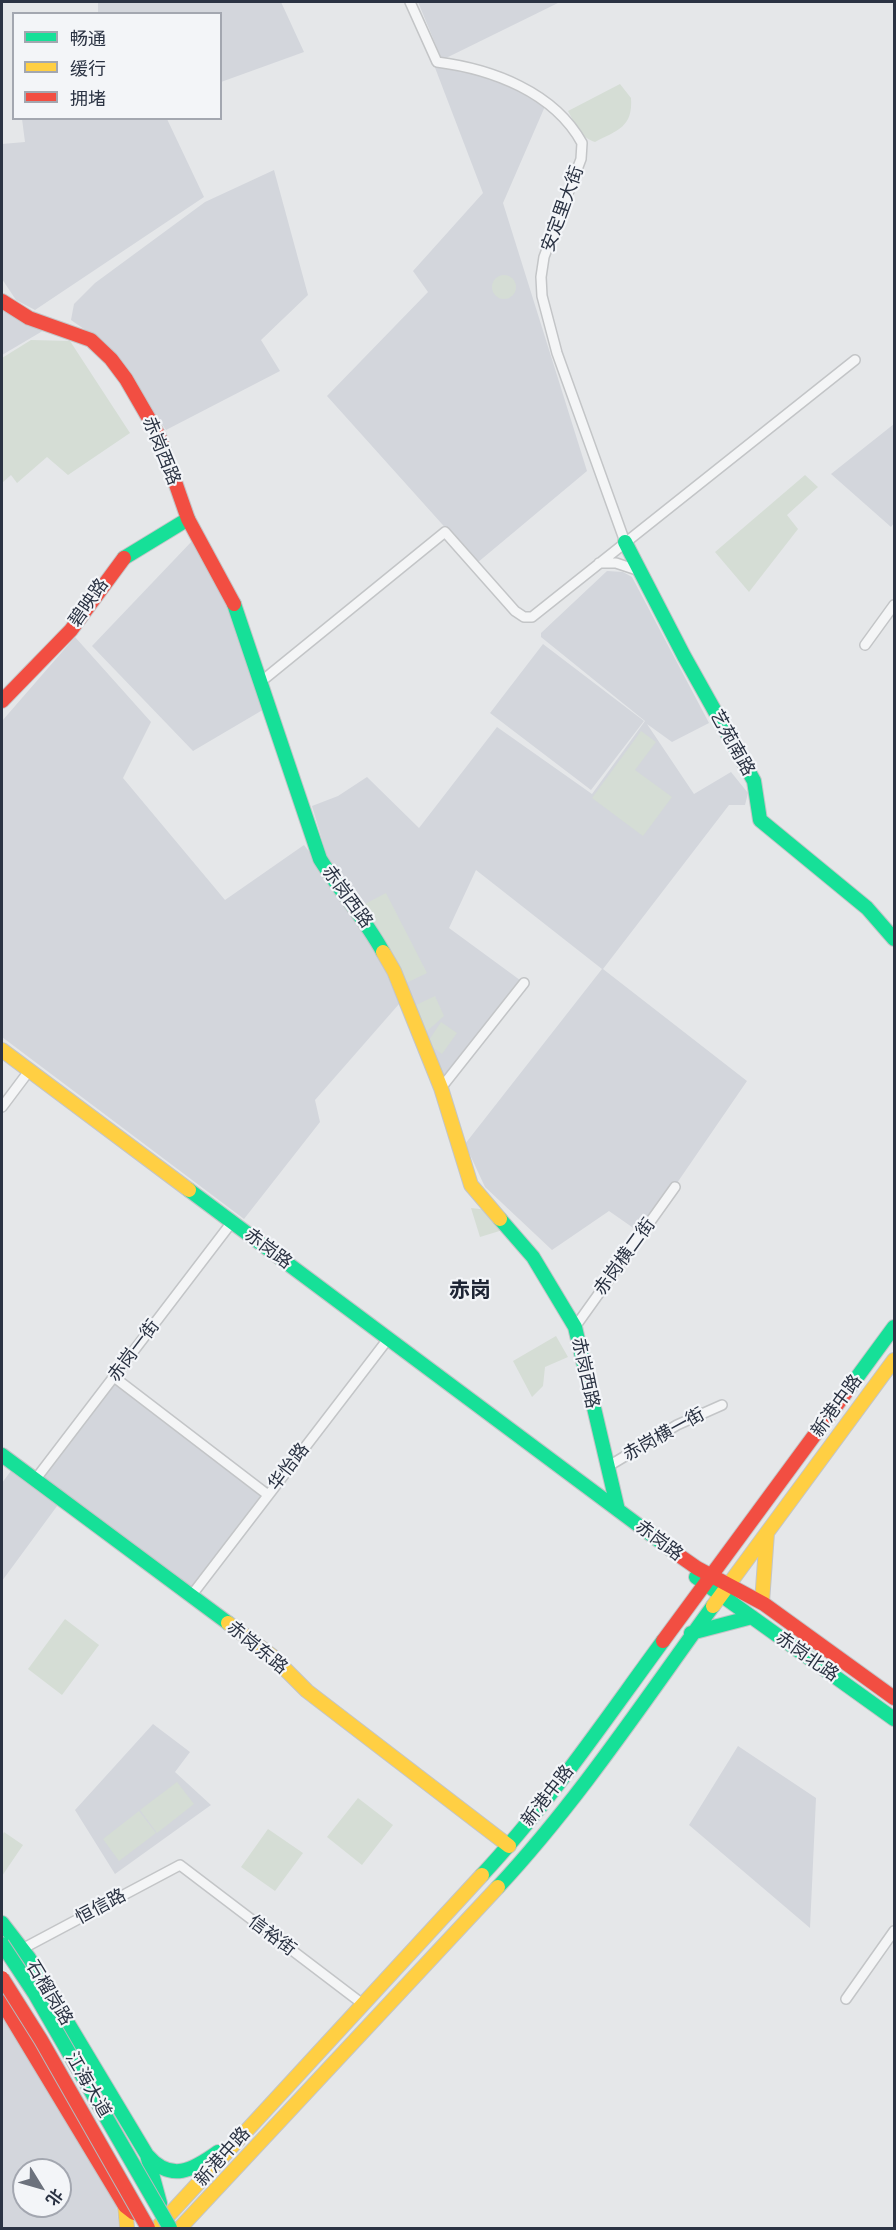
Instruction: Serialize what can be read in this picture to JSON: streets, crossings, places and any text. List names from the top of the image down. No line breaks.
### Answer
{"streets":{"main road":["赤岗西路","碧映路","艺苑南路","赤岗路","新港中路","赤岗东路","赤岗北路","石榴岗路","江海大道"],"street":["安定里大街","赤岗横二街","赤岗一街","赤岗横一街","华怡路","恒信路","信裕街"]},"crossings":[["安定里大街","艺苑南路"],["赤岗西路","碧映路"],["赤岗西路","赤岗路"],["赤岗西路","赤岗横二街"],["赤岗西路","赤岗横一街"],["赤岗路","赤岗一街"],["赤岗路","新港中路"],["赤岗路","华怡路"],["赤岗路","赤岗北路"],["赤岗一街","赤岗东路"],["新港中路","赤岗东路"],["新港中路","赤岗北路"],["新港中路","信裕街"],["新港中路","石榴岗路"],["新港中路","江海大道"],["华怡路","赤岗东路"],["恒信路","信裕街"],["恒信路","石榴岗路"],["石榴岗路","江海大道"]],"districts":["赤岗"],"legend":["畅通","缓行","拥堵"],"north":"bottom right"}
